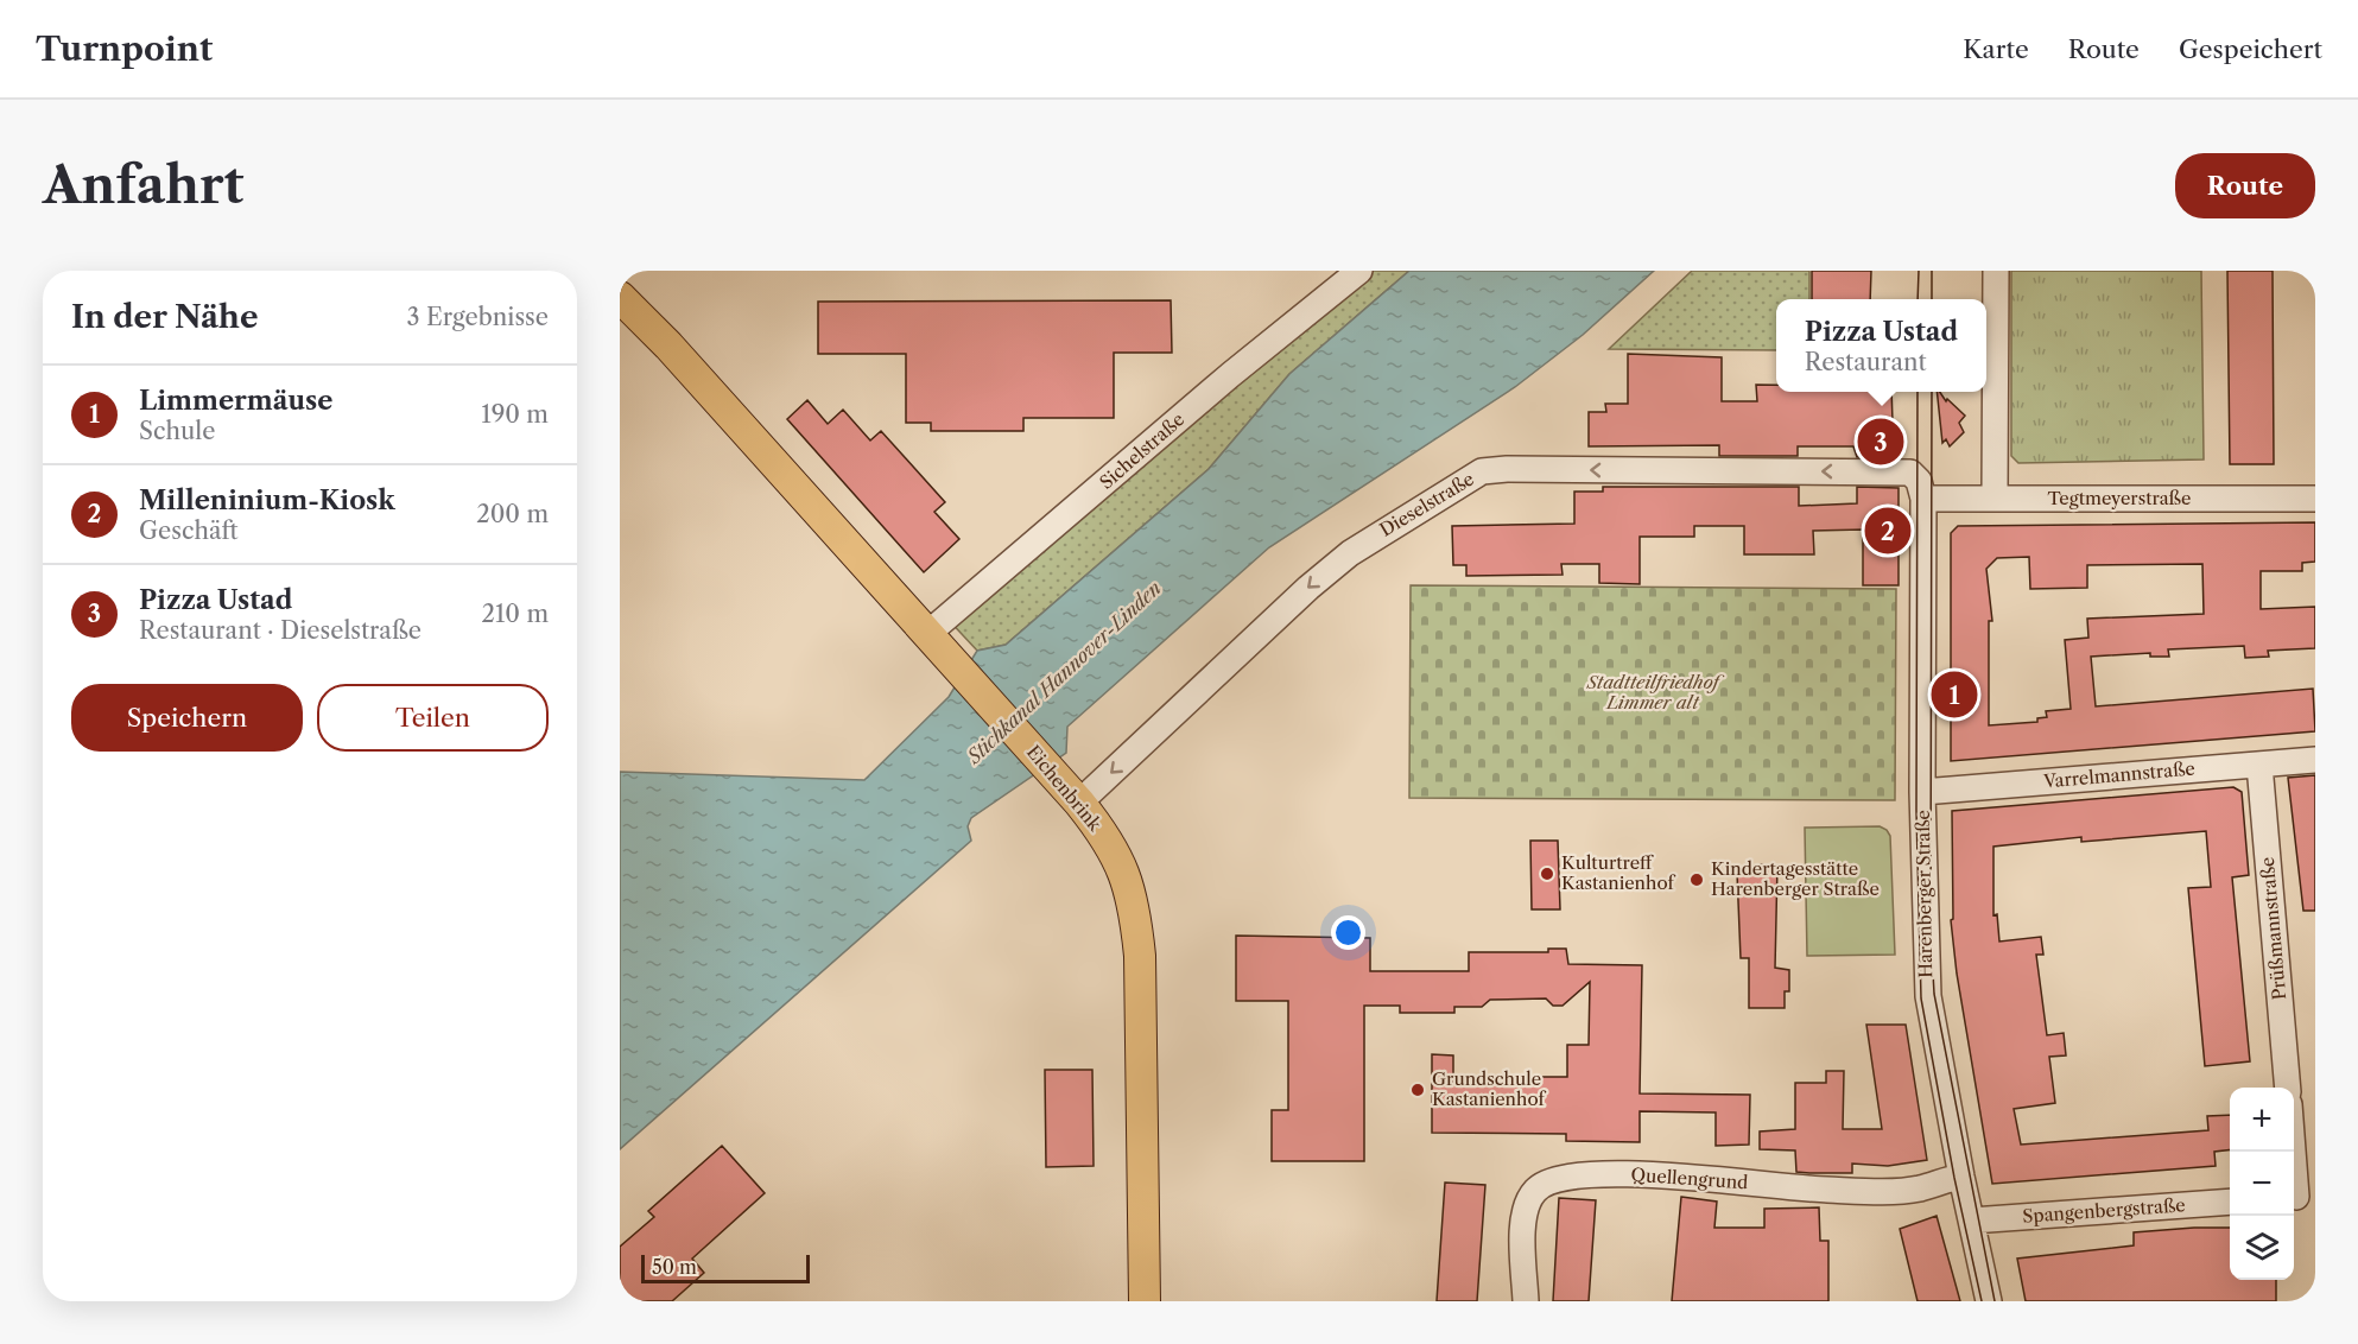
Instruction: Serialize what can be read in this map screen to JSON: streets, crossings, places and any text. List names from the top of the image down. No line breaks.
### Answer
{"streets":{"main road":["Eichenbrink"],"street":["Sichelstraße","Tegtmeyerstraße","Dieselstraße","Varrelmannstraße","Harenberger Straße","Prüßmannstraße","Quellengrund","Spangenbergstraße"]},"crossings":[["Sichelstraße","Eichenbrink"],["Tegtmeyerstraße","Dieselstraße"],["Tegtmeyerstraße","Harenberger Straße"],["Dieselstraße","Eichenbrink"],["Dieselstraße","Harenberger Straße"],["Varrelmannstraße","Harenberger Straße"],["Varrelmannstraße","Prüßmannstraße"],["Harenberger Straße","Quellengrund"],["Harenberger Straße","Spangenbergstraße"]],"one_way":["Dieselstraße"],"water":["Stichkanal Hannover-Linden"],"parks":["Stadtteilfriedhof Limmer alt"],"places":["Kulturtreff Kastanienhof","Kindertagesstätte Harenberger Straße","Grundschule Kastanienhof"],"scale_bar":"50 m","page":{"header":"Turnpoint","nav":["Karte","Route","Gespeichert"],"buttons":["Route",["Speichern","Teilen"]],"title":"Anfahrt","heading":["In der Nähe","3 Ergebnisse"],"popup":["Pizza Ustad","Restaurant"],"list":[{"mark":"1","name":"Limmermäuse","note":"Schule","value":"190 m"},{"mark":"2","name":"Milleninium-Kiosk","note":"Geschäft","value":"200 m"},{"mark":"3","name":"Pizza Ustad","note":"Restaurant · Dieselstraße","value":"210 m"}],"pins":["3","2","1"],"map_buttons":["+","−"],"scale":"50 m"}}
